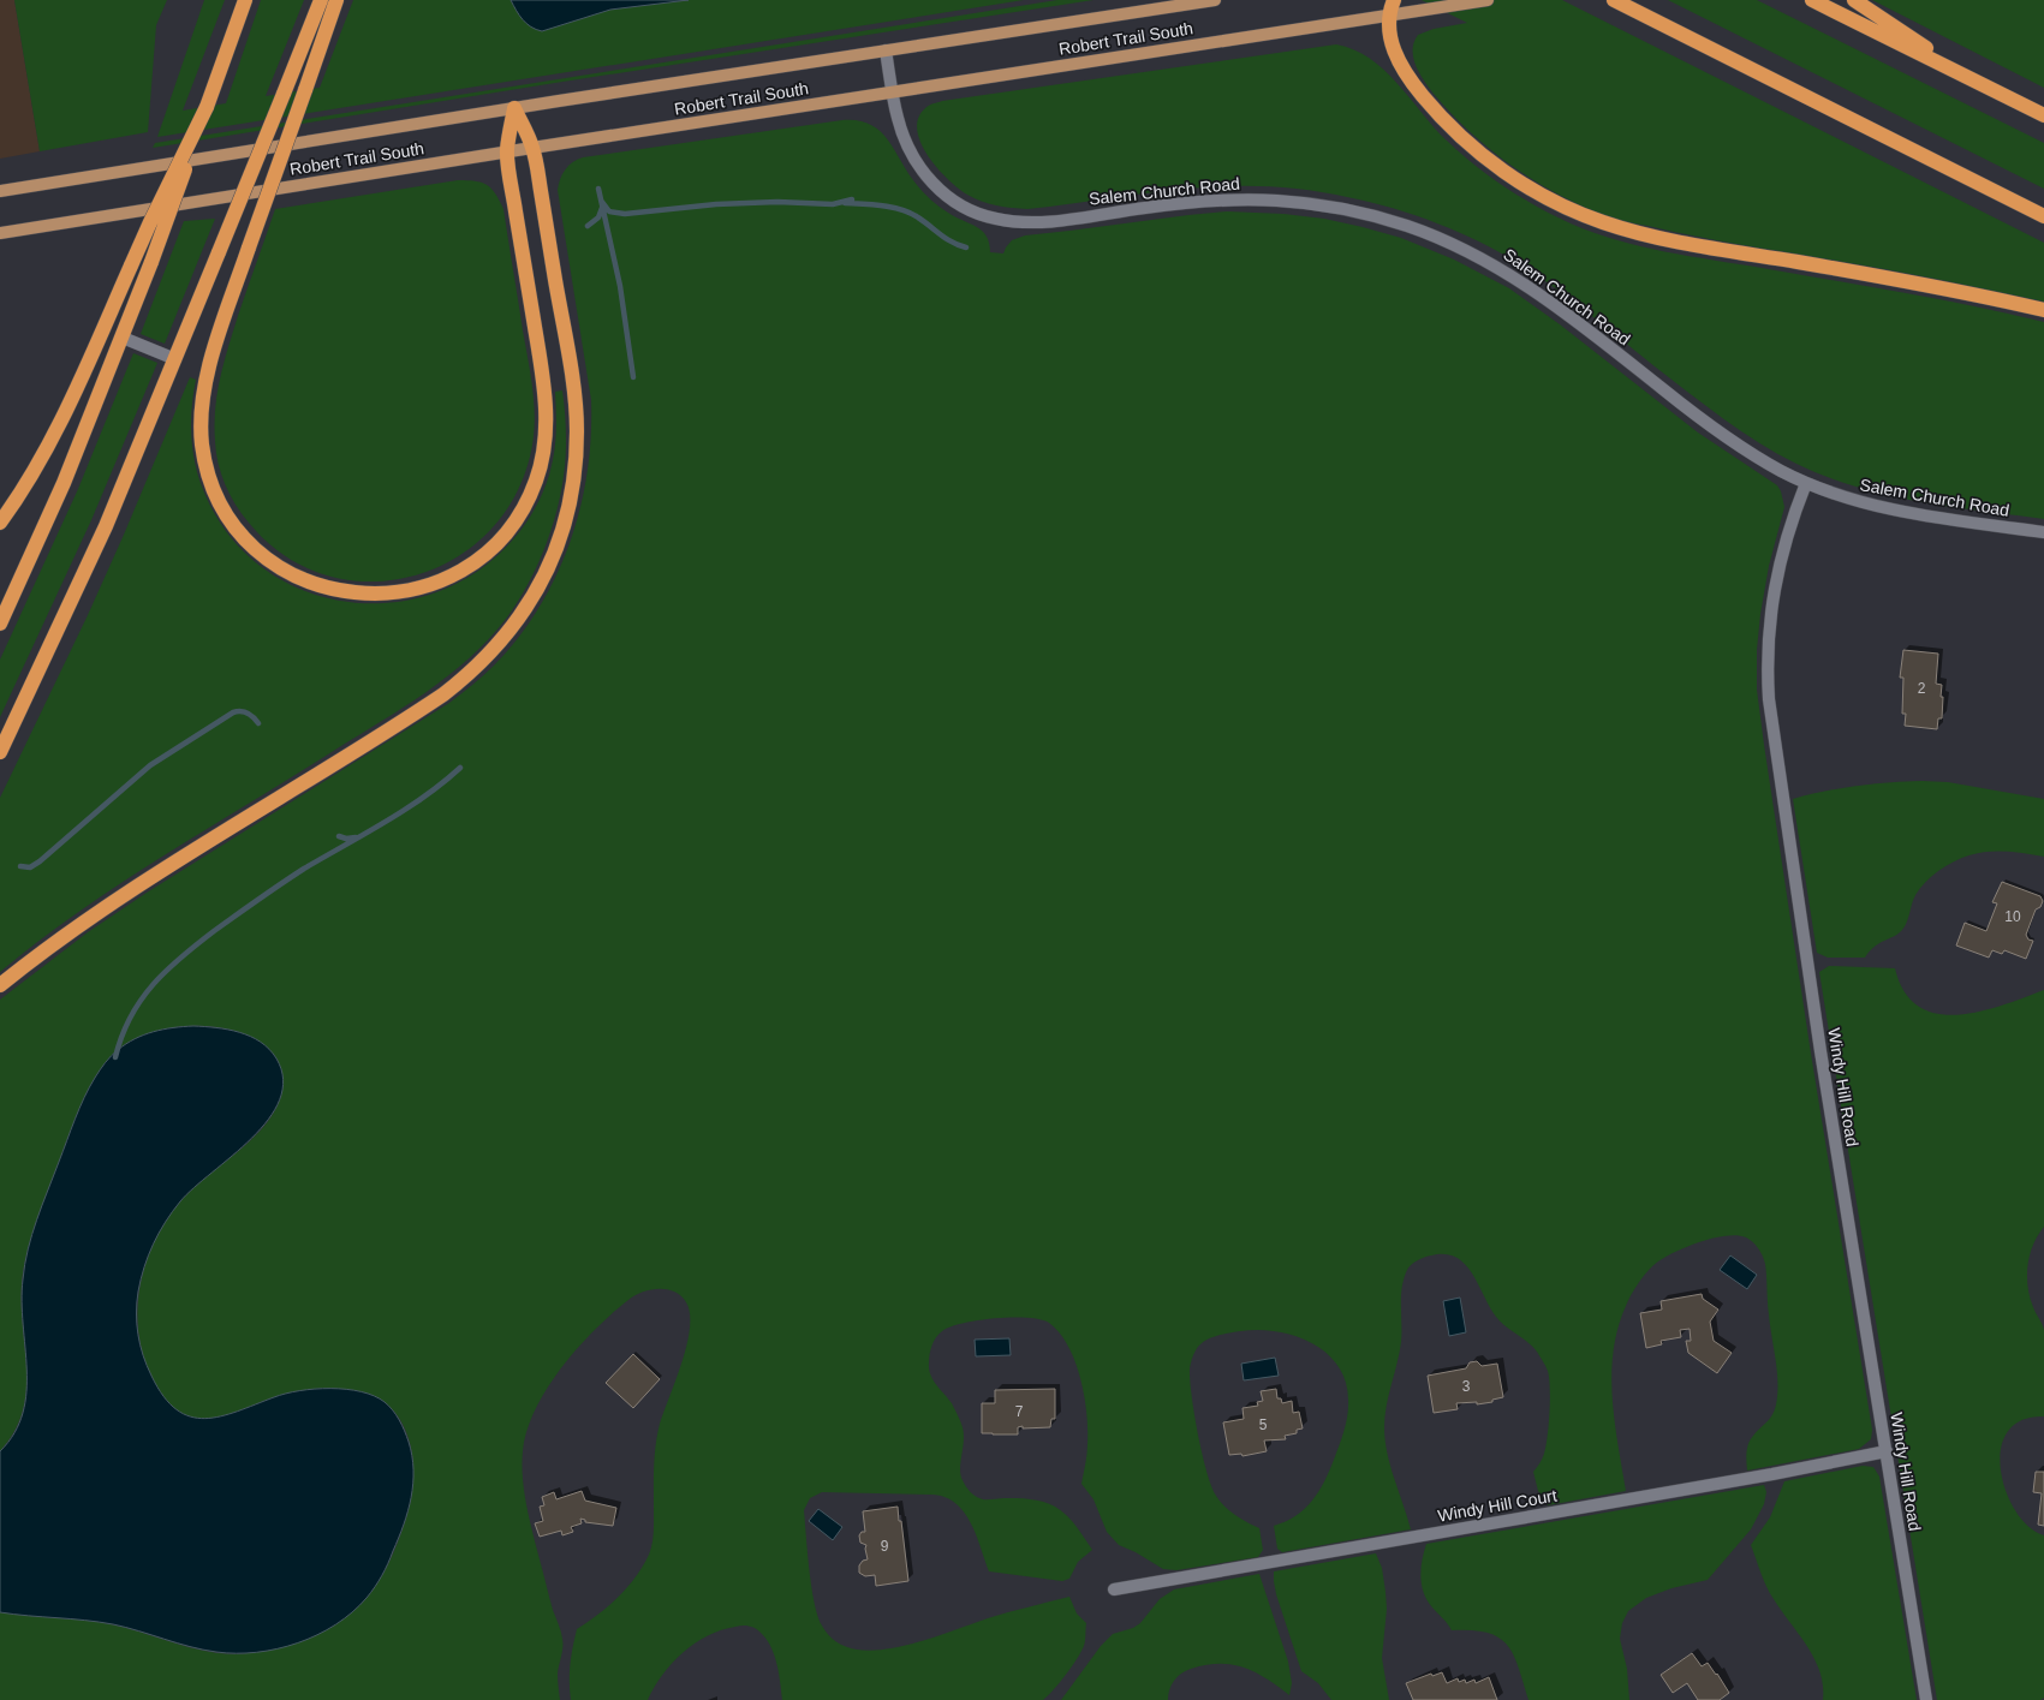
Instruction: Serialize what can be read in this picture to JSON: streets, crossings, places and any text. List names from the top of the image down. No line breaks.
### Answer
{"streets":{"main road":["Robert Trail South"],"street":["Salem Church Road","Windy Hill Road","Windy Hill Court"]},"crossings":[["Robert Trail South","Salem Church Road"],["Salem Church Road","Windy Hill Road"],["Windy Hill Road","Windy Hill Court"]],"house_numbers":["2","10","3","7","5","9"]}
